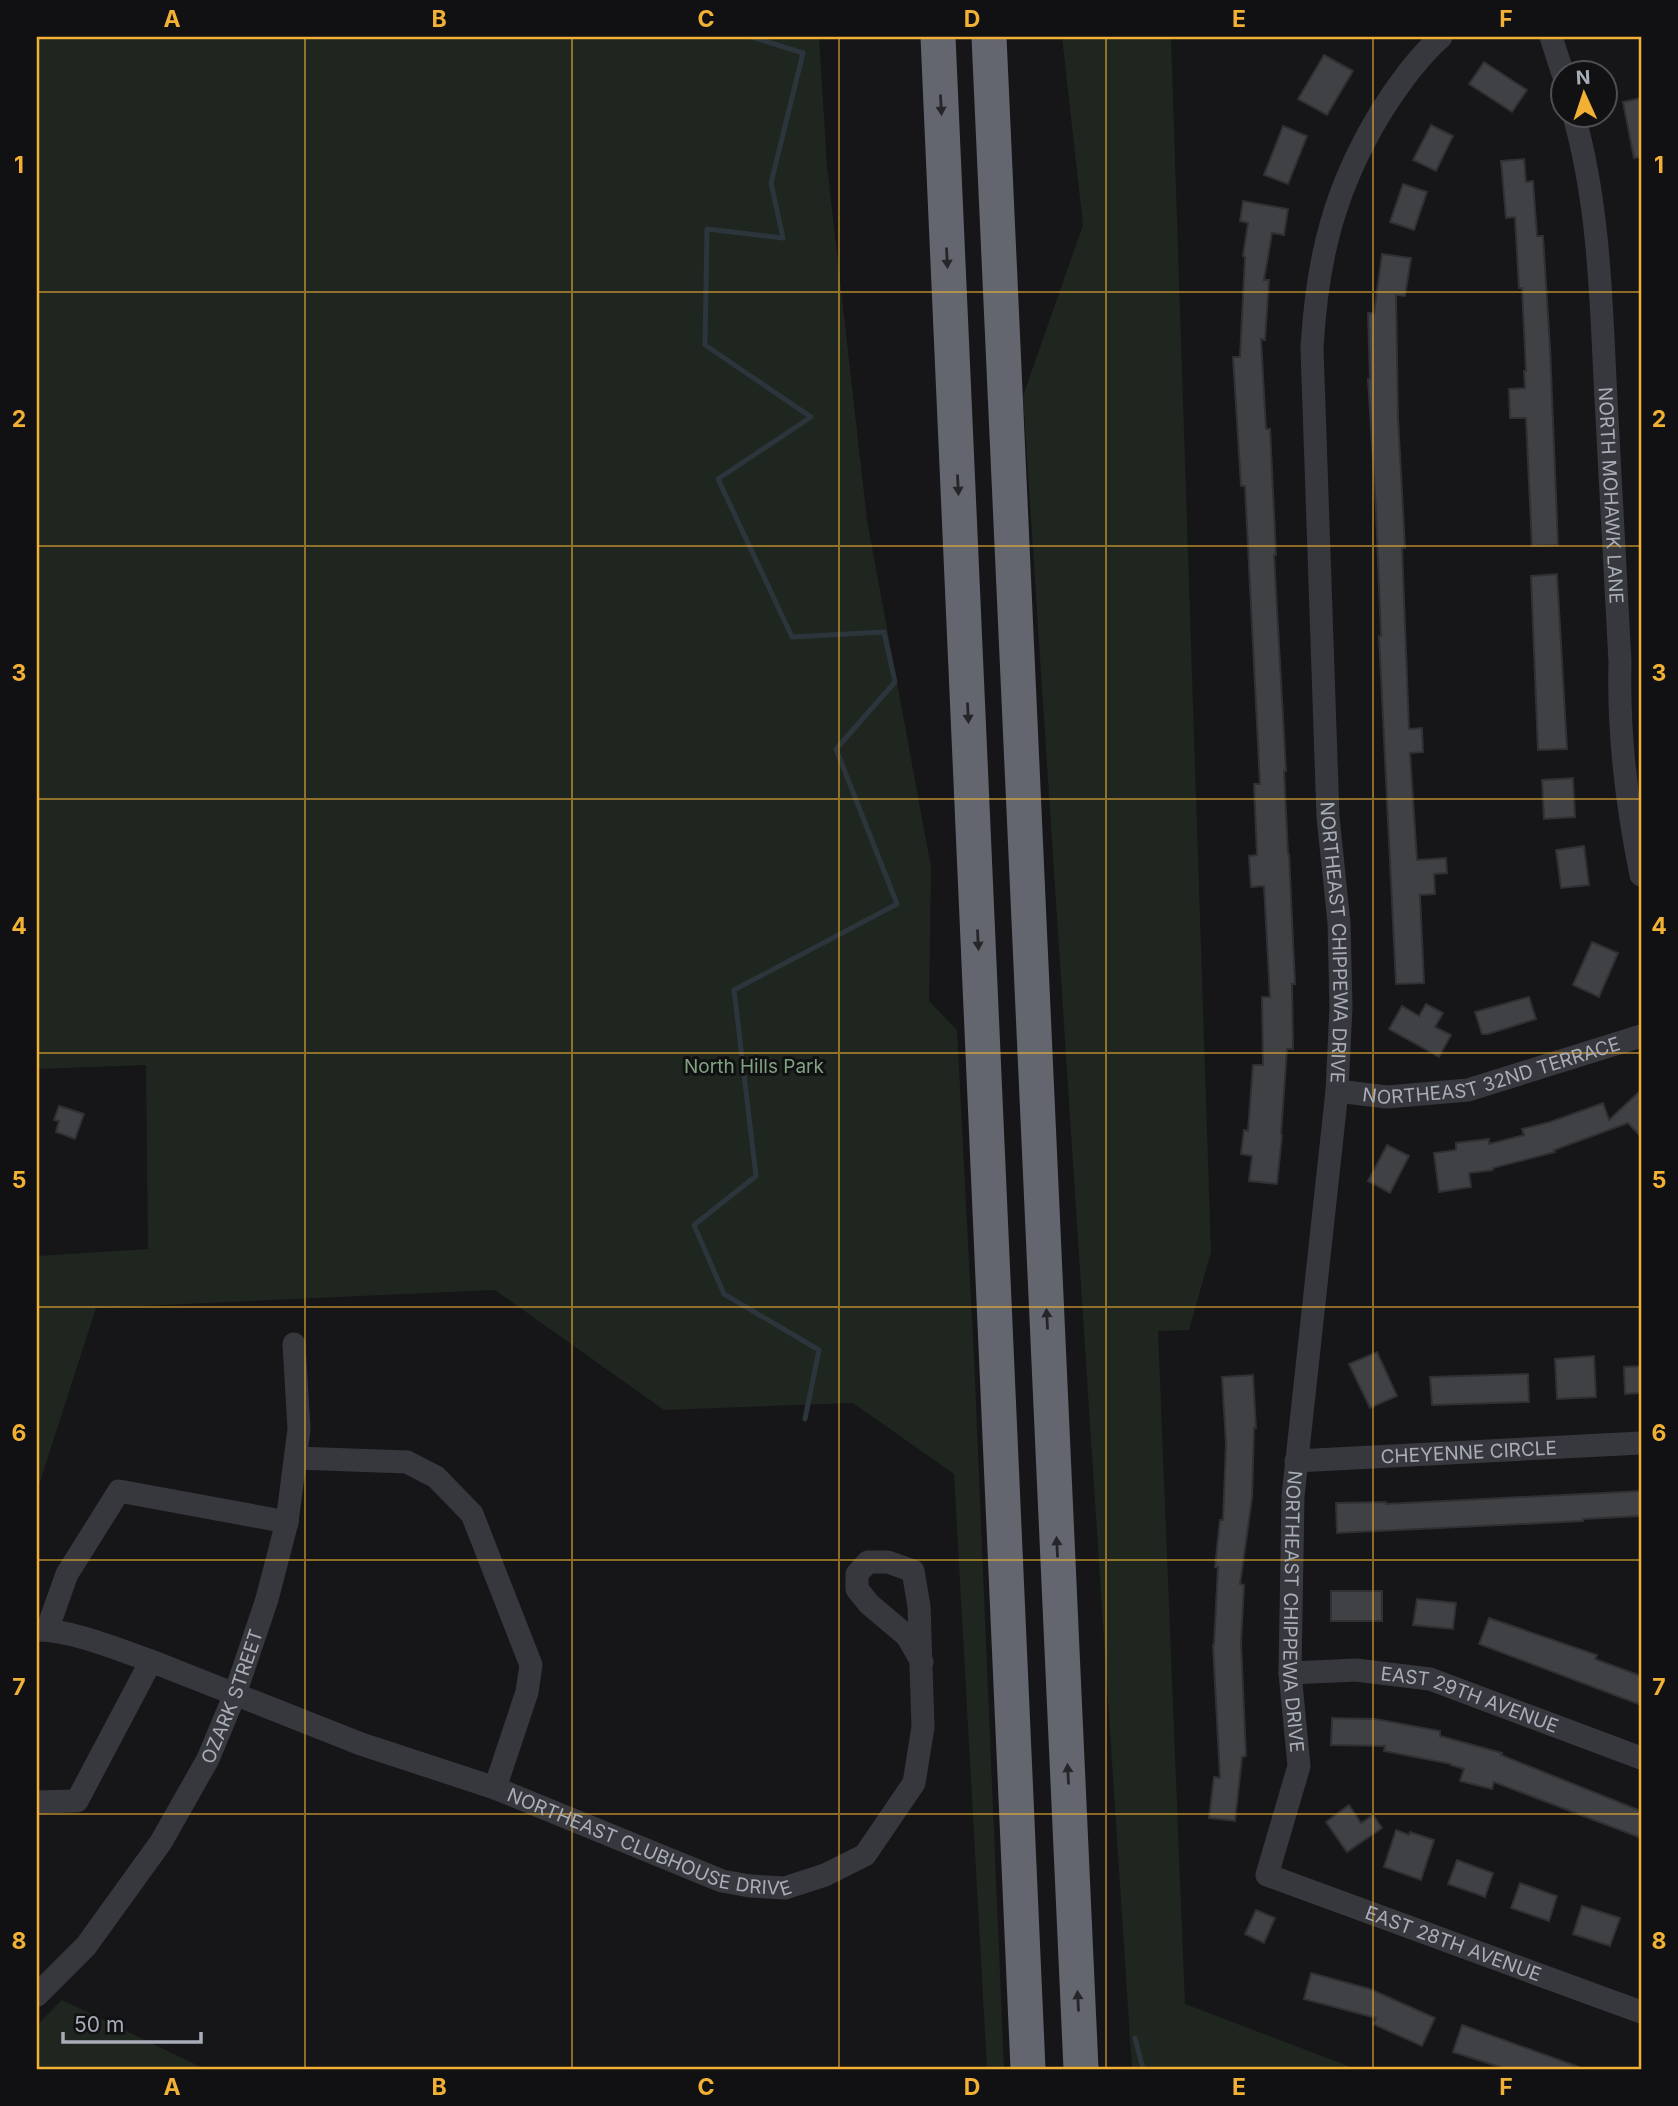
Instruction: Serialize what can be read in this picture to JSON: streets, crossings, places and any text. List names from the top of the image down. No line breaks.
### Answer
{"streets":{"street":["NORTH MOHAWK LANE","NORTHEAST CHIPPEWA DRIVE","NORTHEAST 32ND TERRACE","CHEYENNE CIRCLE","OZARK STREET","EAST 29TH AVENUE","NORTHEAST CLUBHOUSE DRIVE","EAST 28TH AVENUE"]},"crossings":[["NORTHEAST CHIPPEWA DRIVE","NORTHEAST 32ND TERRACE"],["NORTHEAST CHIPPEWA DRIVE","CHEYENNE CIRCLE"],["NORTHEAST CHIPPEWA DRIVE","EAST 29TH AVENUE"],["NORTHEAST CHIPPEWA DRIVE","EAST 28TH AVENUE"],["OZARK STREET","NORTHEAST CLUBHOUSE DRIVE"]],"parks":["North Hills Park"],"scale_bar":"50 m","north":"top","grid":{"columns":["A","B","C","D","E","F"],"rows":["1","2","3","4","5","6","7","8"]}}
